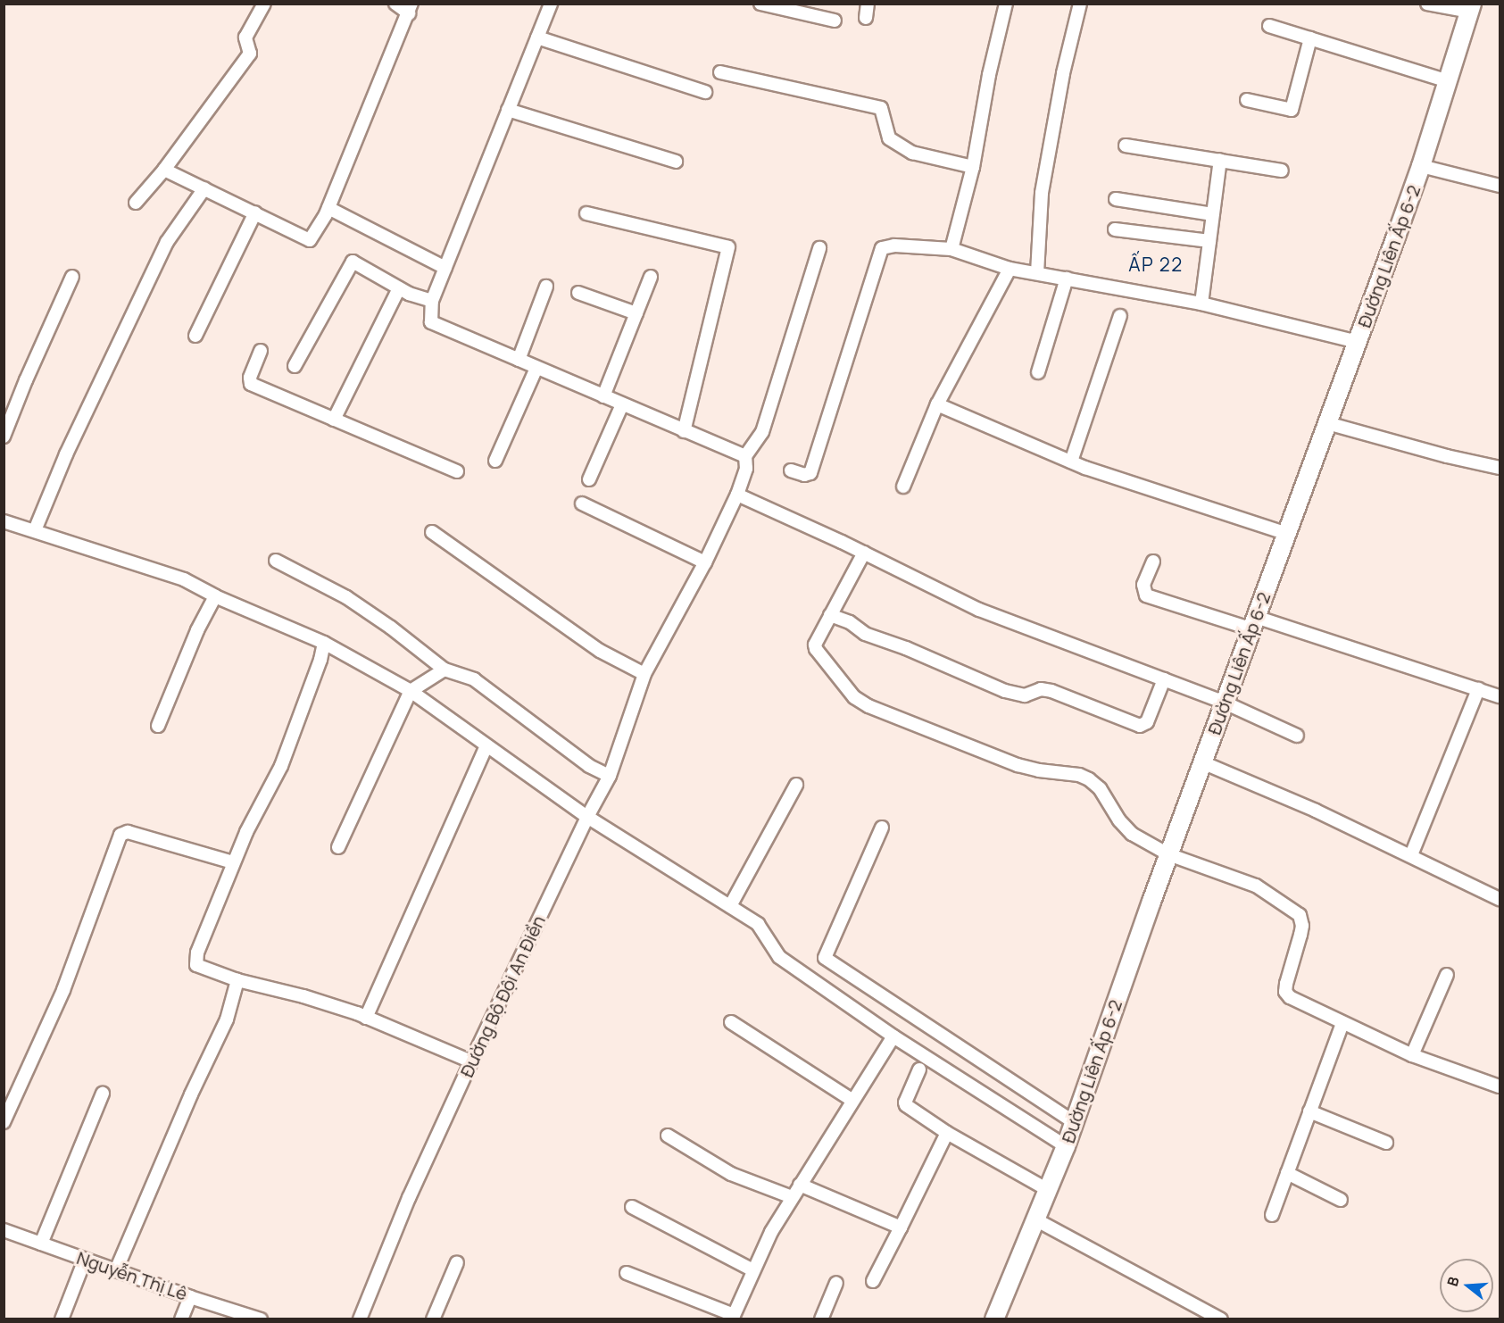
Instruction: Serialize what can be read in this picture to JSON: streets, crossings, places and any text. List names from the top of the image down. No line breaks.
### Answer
{"streets":{"street":["Đường Liên Ấp 6-2","Đường Bộ Đội An Điền","Nguyễn Thị Lê"]},"districts":["ẤP 22"],"north":"left"}
